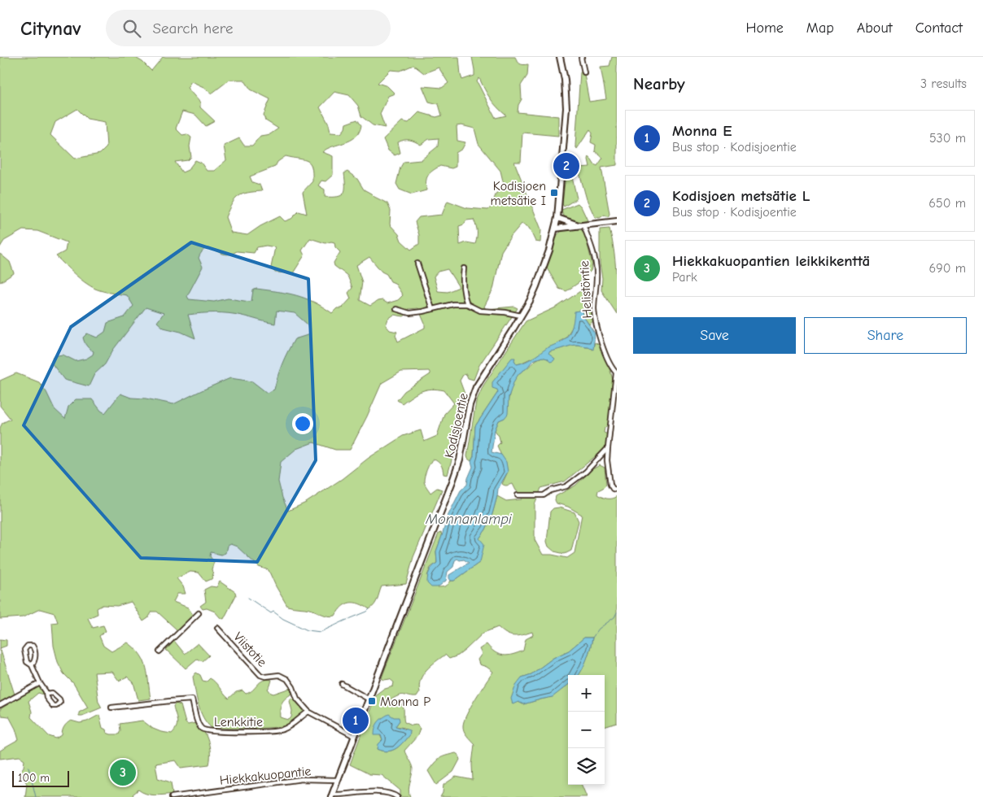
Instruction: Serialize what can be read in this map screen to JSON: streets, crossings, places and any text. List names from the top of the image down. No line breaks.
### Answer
{"streets":{"street":["Helistöntie","Kodisjoentie","Viistotie","Lenkkitie","Hiekkakuopantie"]},"crossings":[["Kodisjoentie","Viistotie"],["Kodisjoentie","Hiekkakuopantie"],["Viistotie","Lenkkitie"]],"water":["Monnanlampi"],"places":{"transit":["Kodisjoen metsätie I","Monna P"]},"scale_bar":"100 m","page":{"header":"Citynav","search":"Search here","nav":["Home","Map","About","Contact"],"heading":["Nearby","3 results"],"list":[{"mark":"1","name":"Monna E","note":"Bus stop · Kodisjoentie","value":"530 m"},{"mark":"2","name":"Kodisjoen metsätie L","note":"Bus stop · Kodisjoentie","value":"650 m"},{"mark":"3","name":"Hiekkakuopantien leikkikenttä","note":"Park","value":"690 m"}],"pins":["2","1","3"],"buttons":["Save","Share"],"map_buttons":["+","−"],"scale":"100 m"}}
